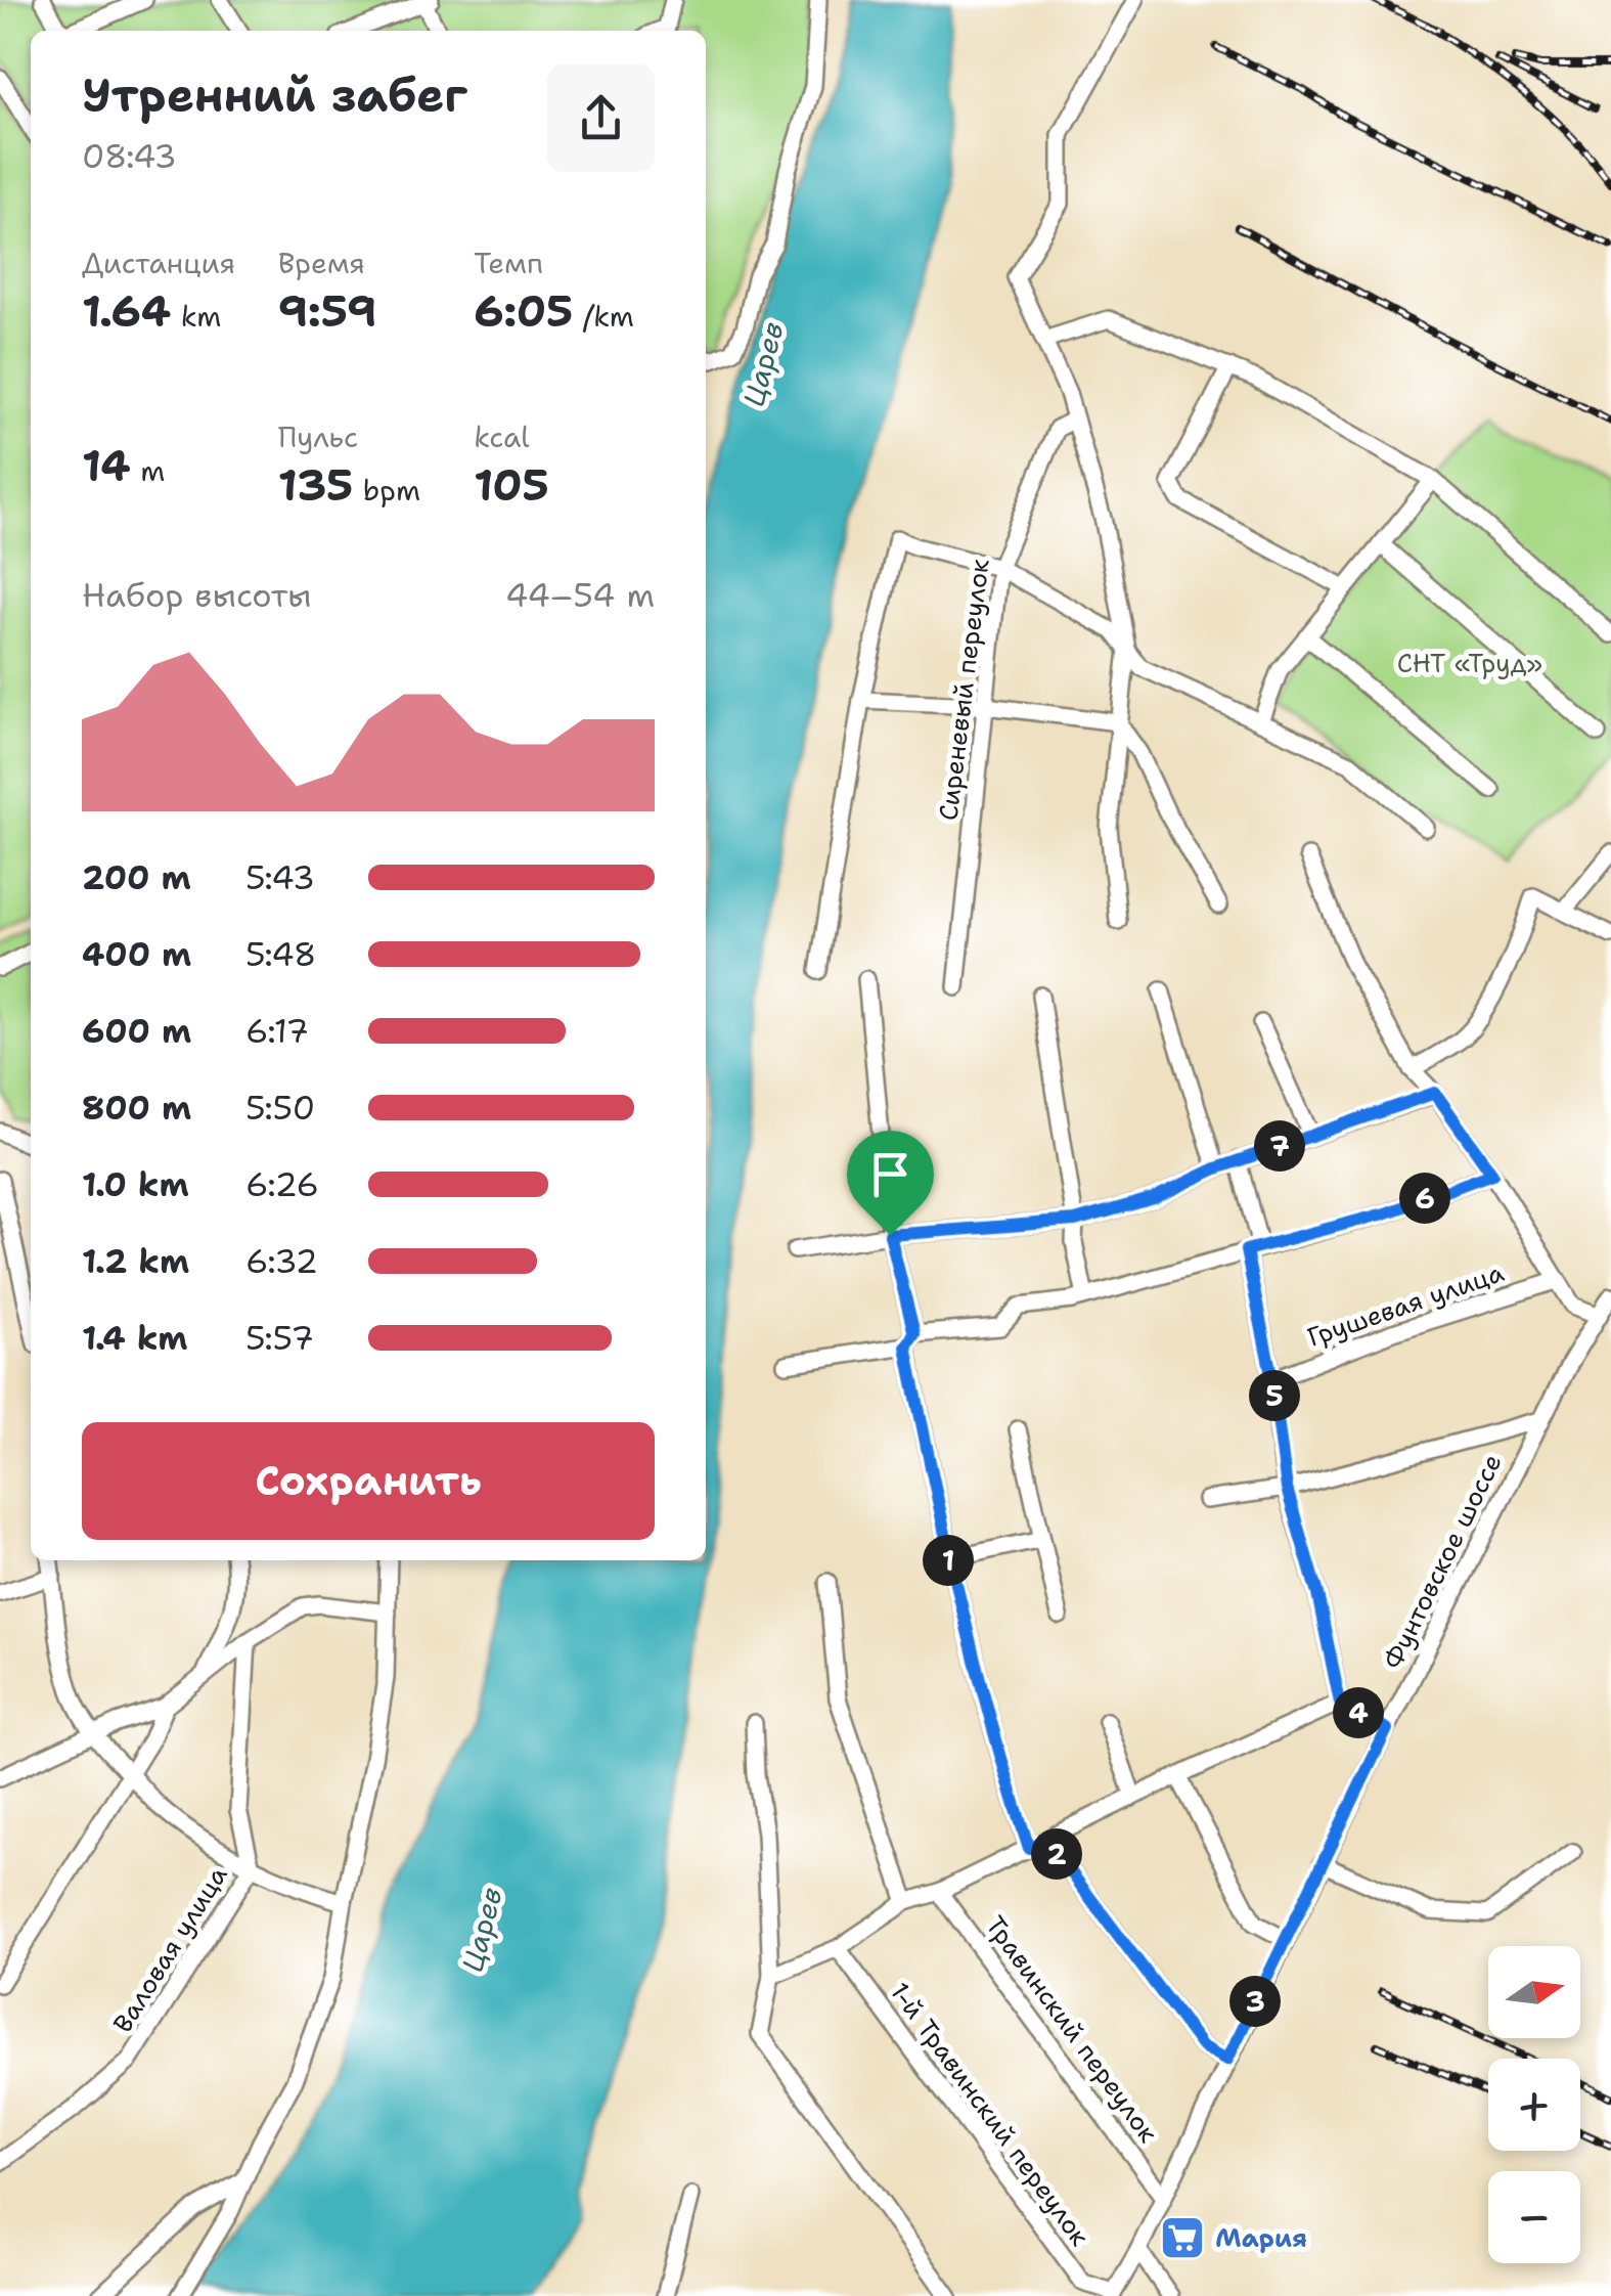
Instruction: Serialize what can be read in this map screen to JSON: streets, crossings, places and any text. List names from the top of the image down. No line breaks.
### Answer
{"streets":{"street":["Сиреневый переулок","Грушевая улица","Фунтовское шоссе","Валовая улица","Травинский переулок","1-й Травинский переулок"]},"crossings":[["Фунтовское шоссе","Травинский переулок"],["Фунтовское шоссе","1-й Травинский переулок"]],"water":["Царев"],"parks":["СНТ «Труд»"],"places":{"supermarket":["Мария"]},"north":"right","page":{"heading":["Утренний забег","08:43"],"stats":[["Дистанция","1.64 km"],["Время","9:59"],["Темп","6:05 /km"],["14 m"],["Пульс","135 bpm"],["kcal","105"]],"chart":["Набор высоты","44–54 m"],"list":[{"name":"200 m","note":"5:43"},{"name":"400 m","note":"5:48"},{"name":"600 m","note":"6:17"},{"name":"800 m","note":"5:50"},{"name":"1.0 km","note":"6:26"},{"name":"1.2 km","note":"6:32"},{"name":"1.4 km","note":"5:57"}],"pins":["7","6","5","1","4","2","3"],"buttons":"Сохранить","map_buttons":["+","−"]}}
